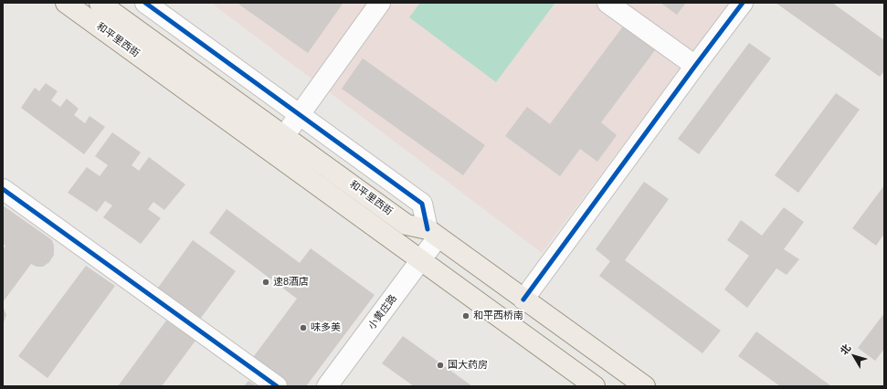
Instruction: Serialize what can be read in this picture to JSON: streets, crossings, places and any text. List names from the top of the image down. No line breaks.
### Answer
{"streets":{"main road":["和平里西街"],"street":["小黄庄路"]},"crossings":[["和平里西街","小黄庄路"]],"places":["速8酒店","和平西桥南","味多美","国大药房"],"north":"top left"}
